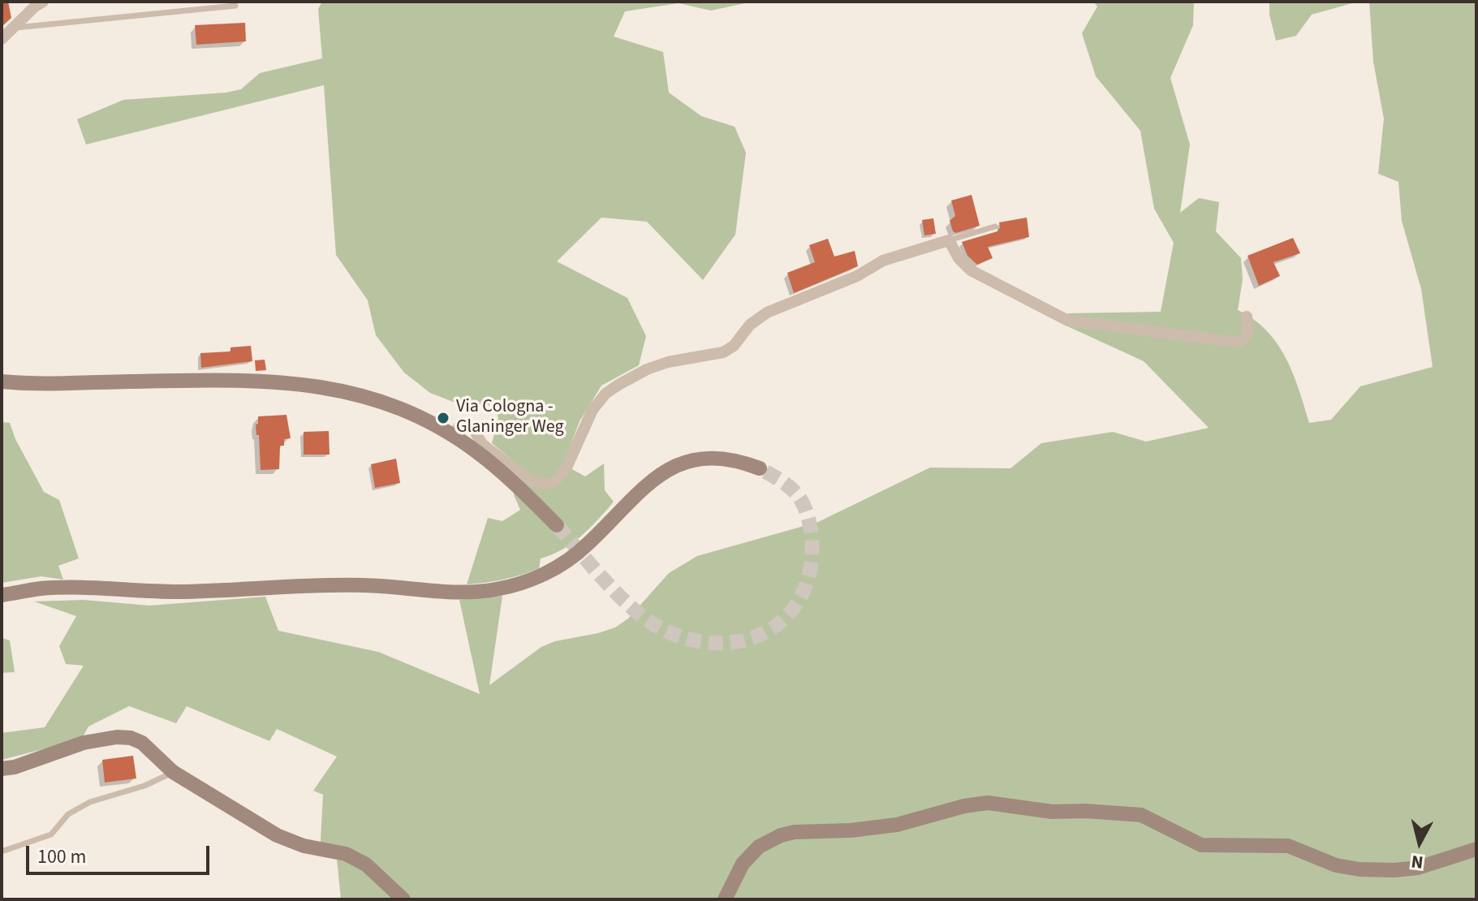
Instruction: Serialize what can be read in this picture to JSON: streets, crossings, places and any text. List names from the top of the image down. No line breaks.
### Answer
{"places":["Via Cologna - Glaninger Weg"],"scale_bar":"100 m","north":"bottom"}
